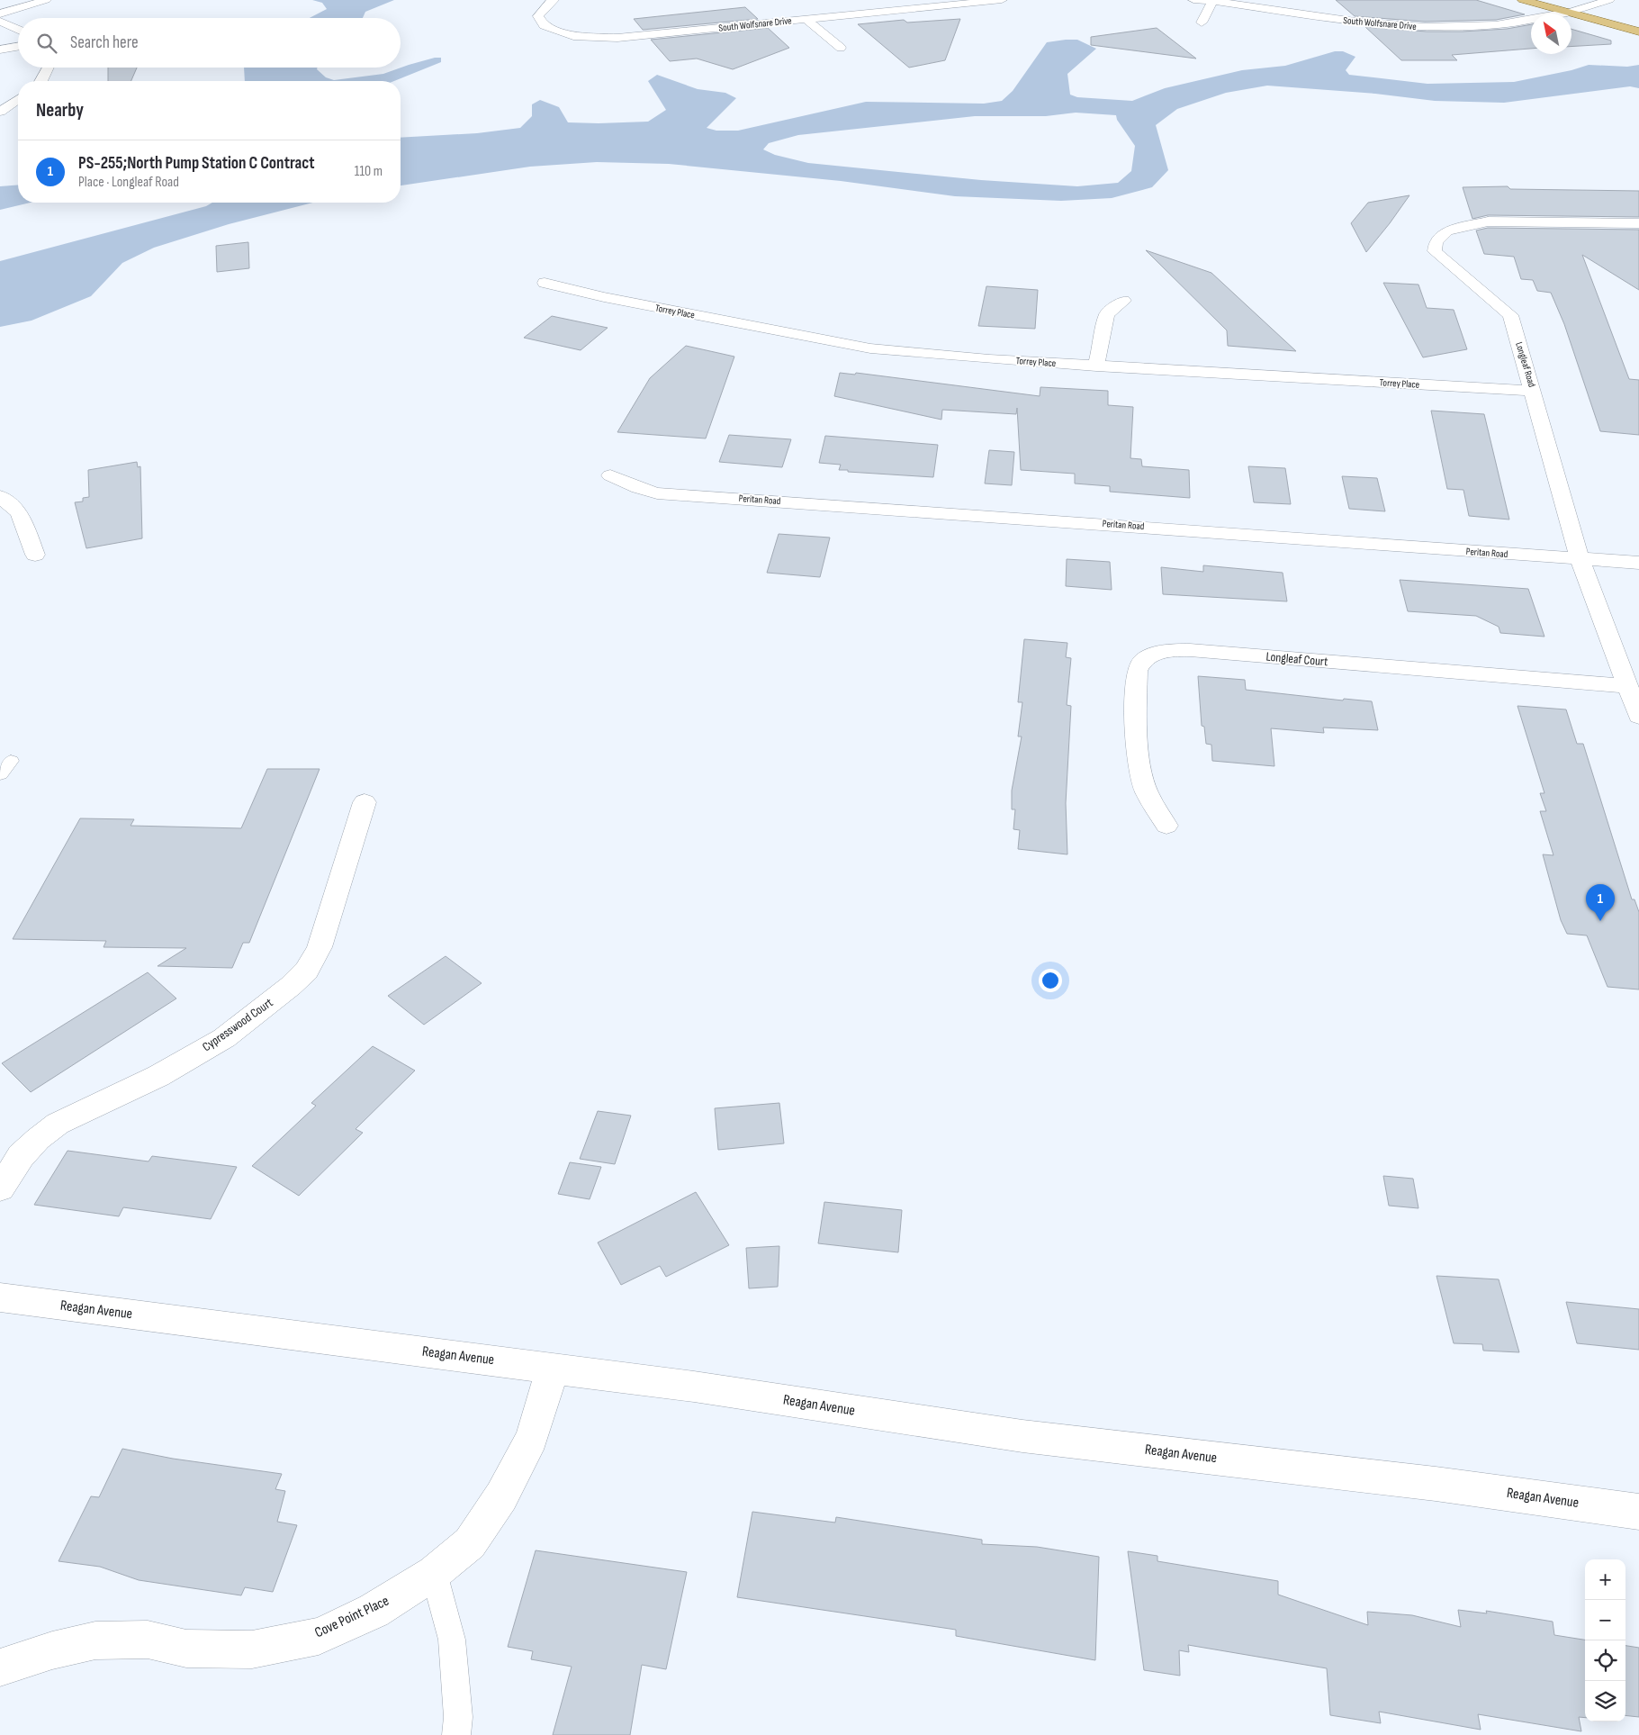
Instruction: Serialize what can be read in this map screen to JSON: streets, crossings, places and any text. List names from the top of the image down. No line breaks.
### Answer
{"streets":{"street":["South Wolfsnare Drive","Torrey Place","Longleaf Road","Peritan Road","Longleaf Court","Cypresswood Court","Reagan Avenue","Cove Point Place"]},"crossings":[["Torrey Place","Longleaf Road"],["Longleaf Road","Peritan Road"],["Longleaf Road","Longleaf Court"],["Reagan Avenue","Cove Point Place"]],"north":"top left","page":{"search":"Search here","heading":"Nearby","list":[{"mark":"1","name":"PS-255;North Pump Station C Contract","note":"Place · Longleaf Road","value":"110 m"}],"pins":"1","map_buttons":["+","−"]}}
